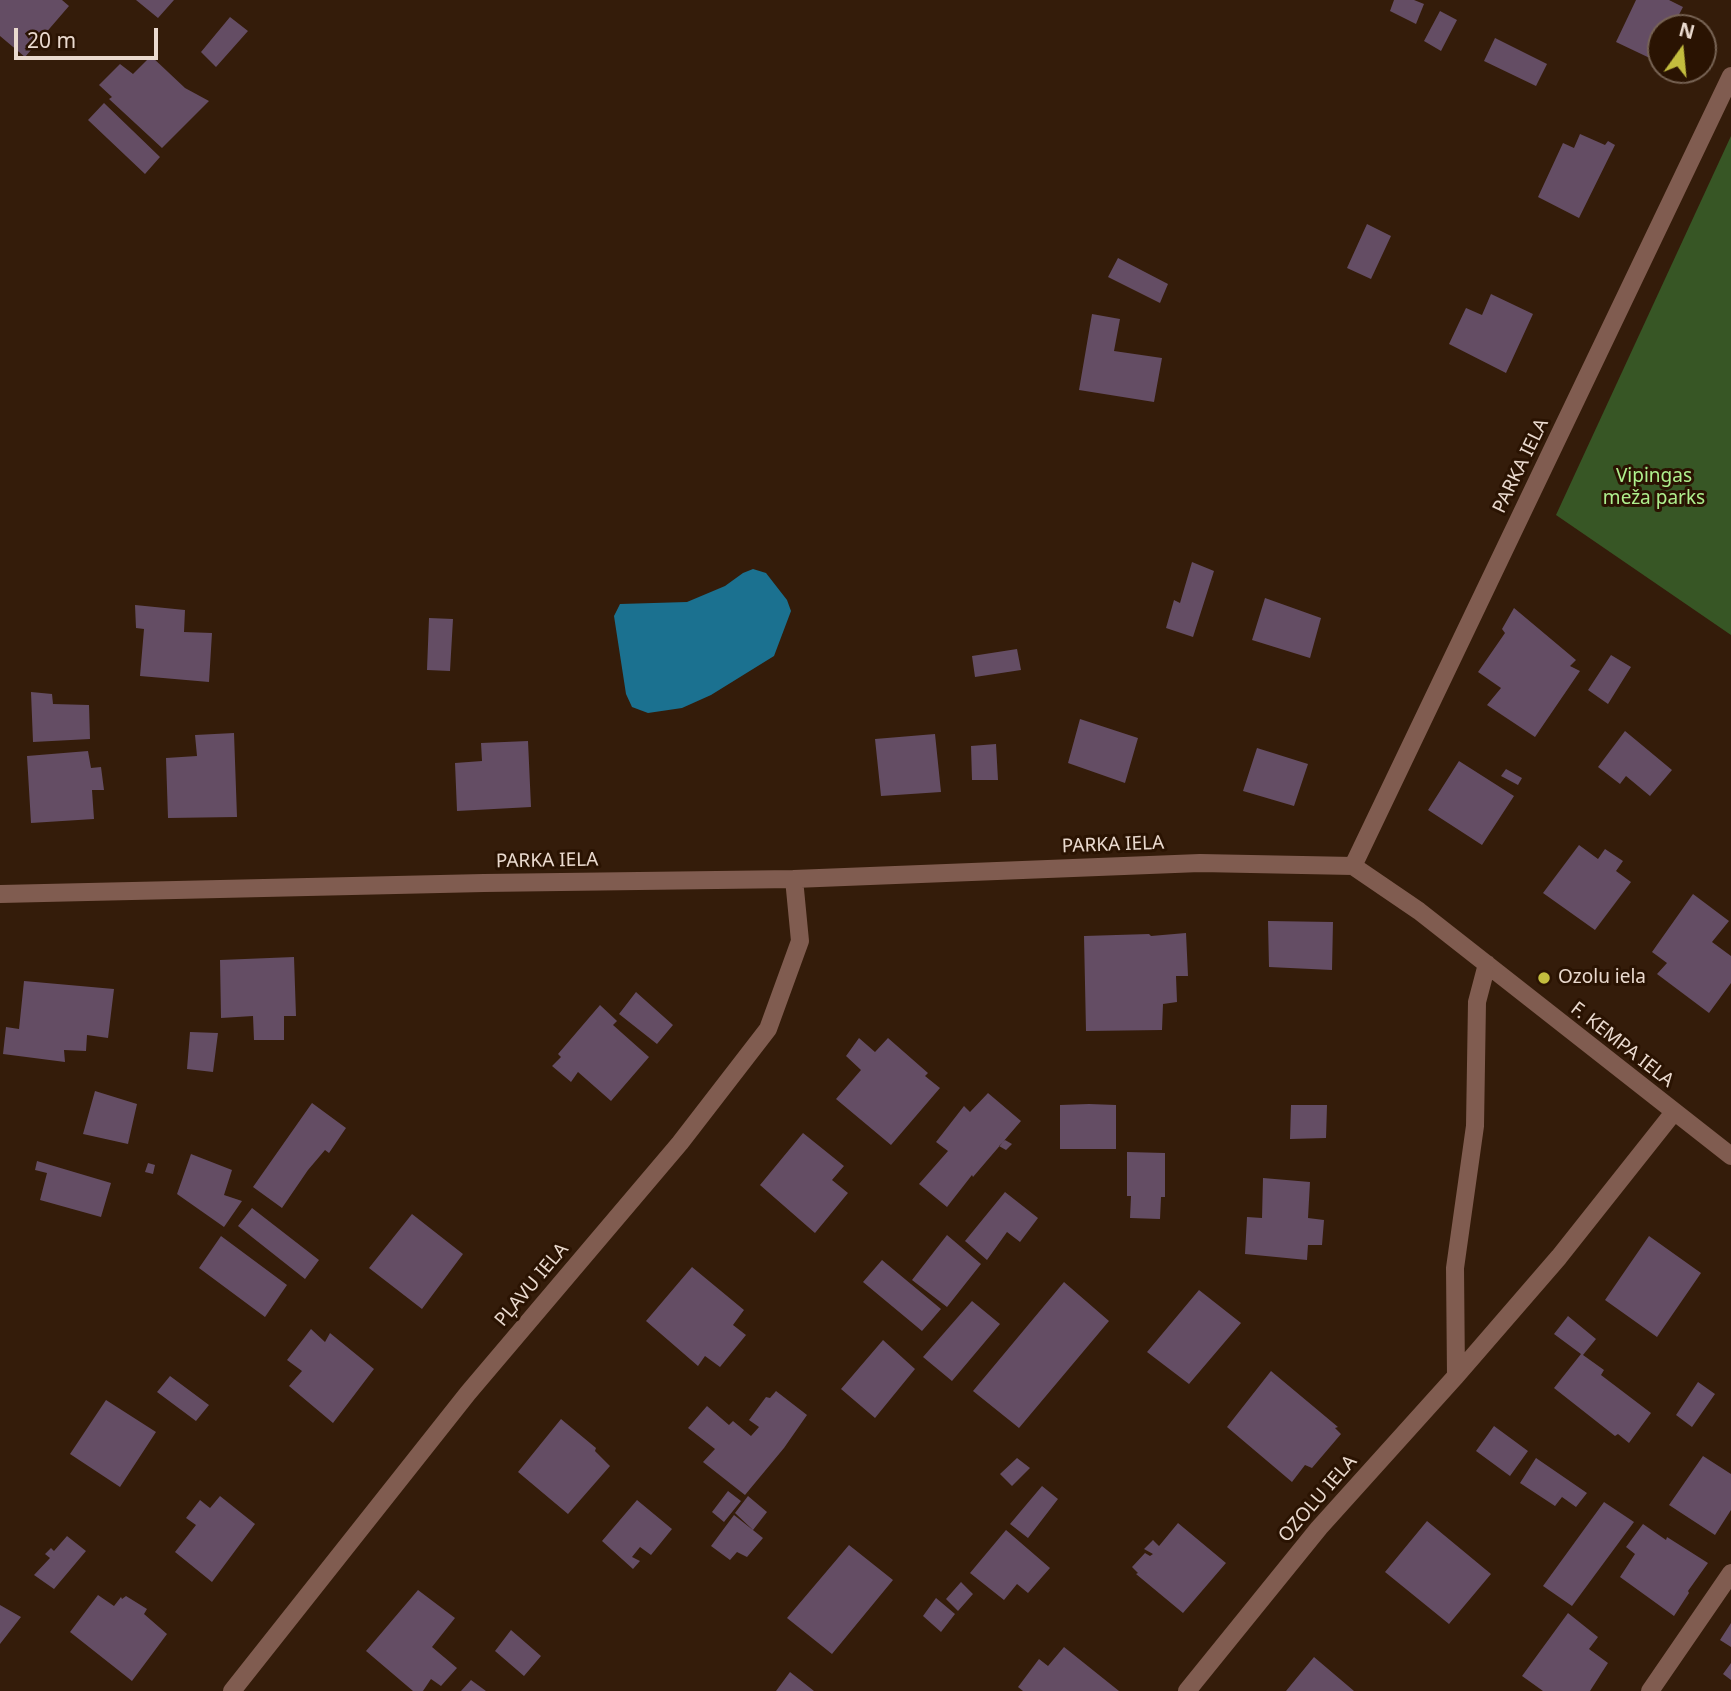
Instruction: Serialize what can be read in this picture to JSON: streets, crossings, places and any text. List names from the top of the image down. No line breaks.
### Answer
{"streets":{"street":["PARKA IELA","F. KEMPA IELA","PĻAVU IELA","OZOLU IELA"]},"crossings":[["PARKA IELA","F. KEMPA IELA"],["PARKA IELA","PĻAVU IELA"],["F. KEMPA IELA","OZOLU IELA"]],"parks":["Vipingas meža parks"],"places":["Ozolu iela"],"scale_bar":"20 m","north":"top"}
